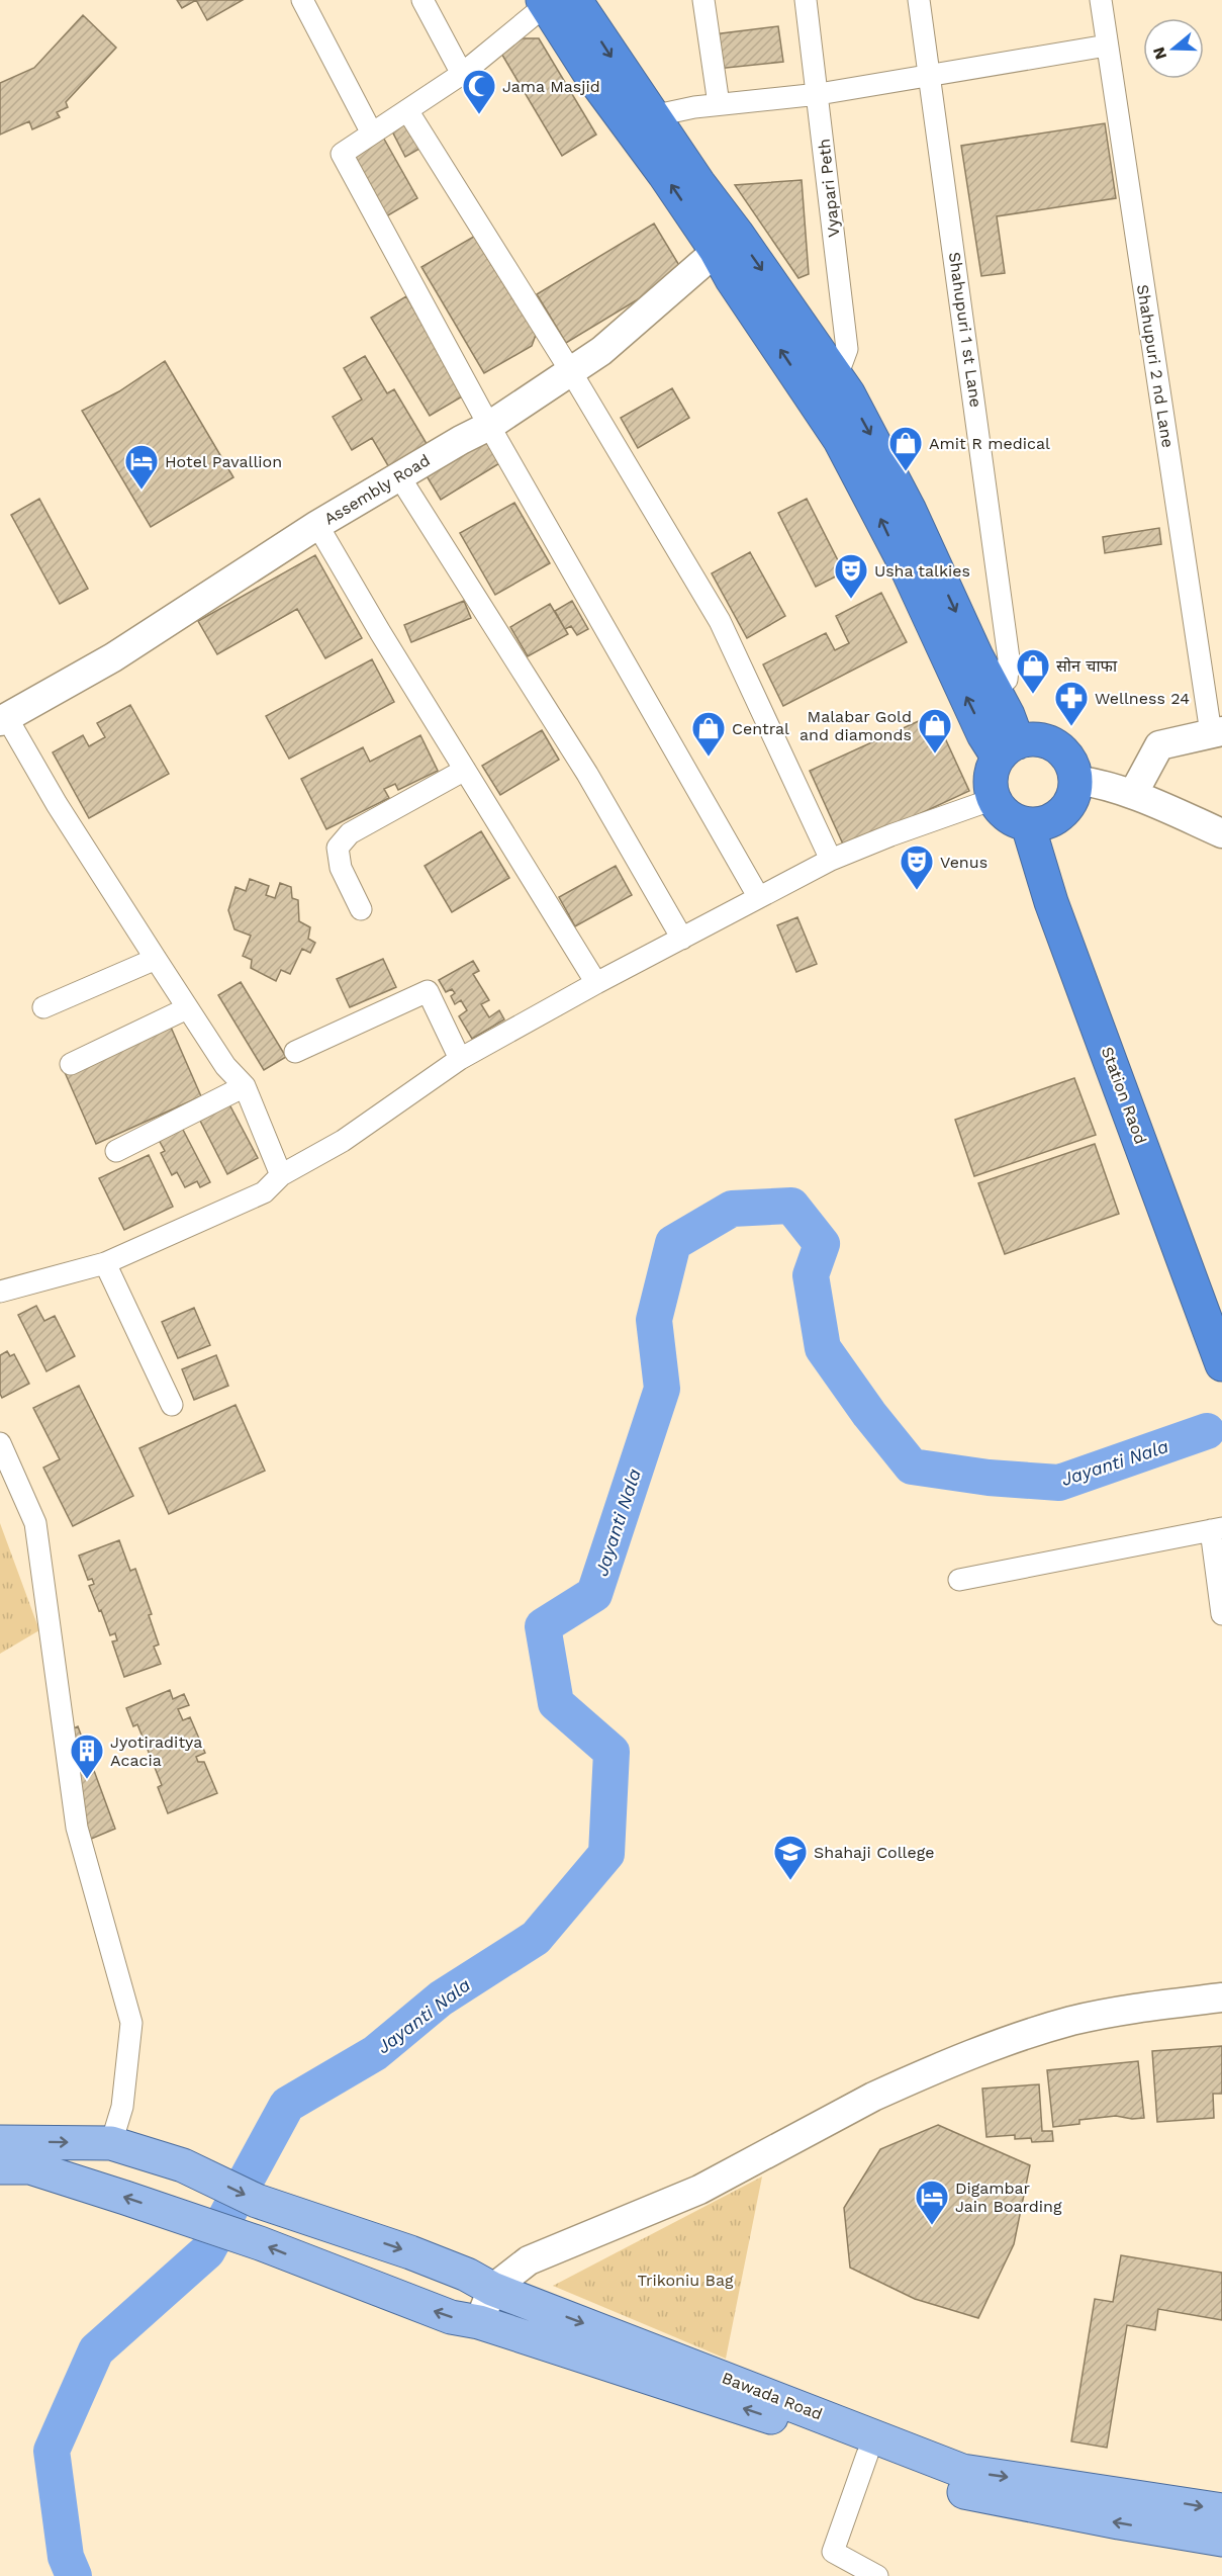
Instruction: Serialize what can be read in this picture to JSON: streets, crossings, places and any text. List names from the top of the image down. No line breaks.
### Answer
{"streets":{"highway":["Station Raod"],"main road":["Bawada Road"],"street":["Vyapari Peth","Shahupuri 1 st Lane","Shahupuri 2 nd Lane","Assembly Road"]},"water":["Jayanti Nala"],"parks":["Trikoniu Bag"],"places":{"mosque":["Jama Masjid"],"shop":["Amit R medical","सोन चाफा","Malabar Gold and diamonds","Central"],"hotel":["Hotel Pavallion","Digambar Jain Boarding"],"theatre":["Usha talkies","Venus"],"pharmacy":["Wellness 24"],"building":["Jyotiraditya Acacia"],"school or university":["Shahaji College"]},"north":"left"}
